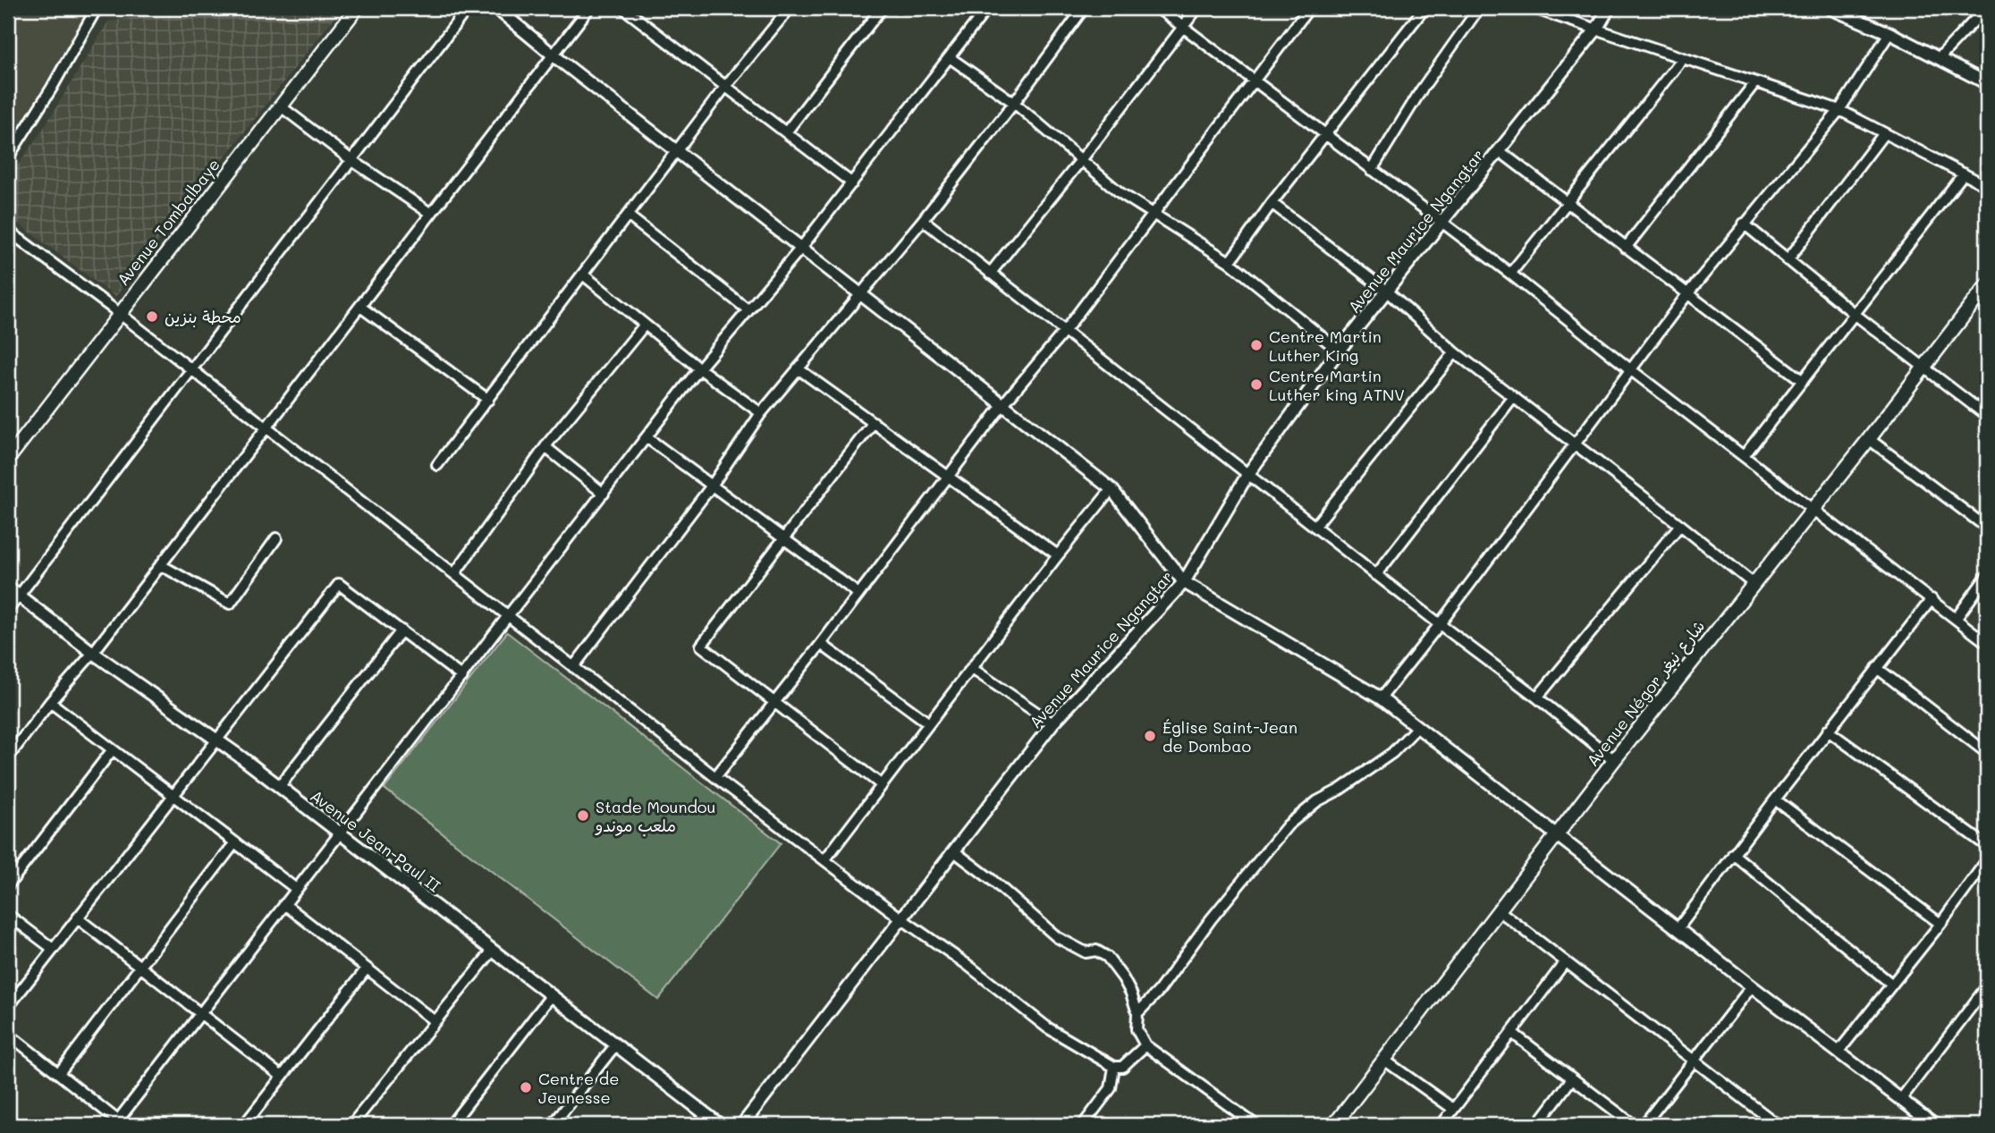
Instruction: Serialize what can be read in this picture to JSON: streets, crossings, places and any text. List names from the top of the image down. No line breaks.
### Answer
{"streets":{"main road":["Avenue Tombalbaye","Avenue Négor شارع نيغر"],"street":["Avenue Maurice Ngangtar","Avenue Jean-Paul II"]},"places":["محطة بنزين","Centre Martin Luther King","Centre Martin Luther king ATNV","Église Saint-Jean de Dombao","Stade Moundou ملعب موندو","Centre de Jeunesse"]}
